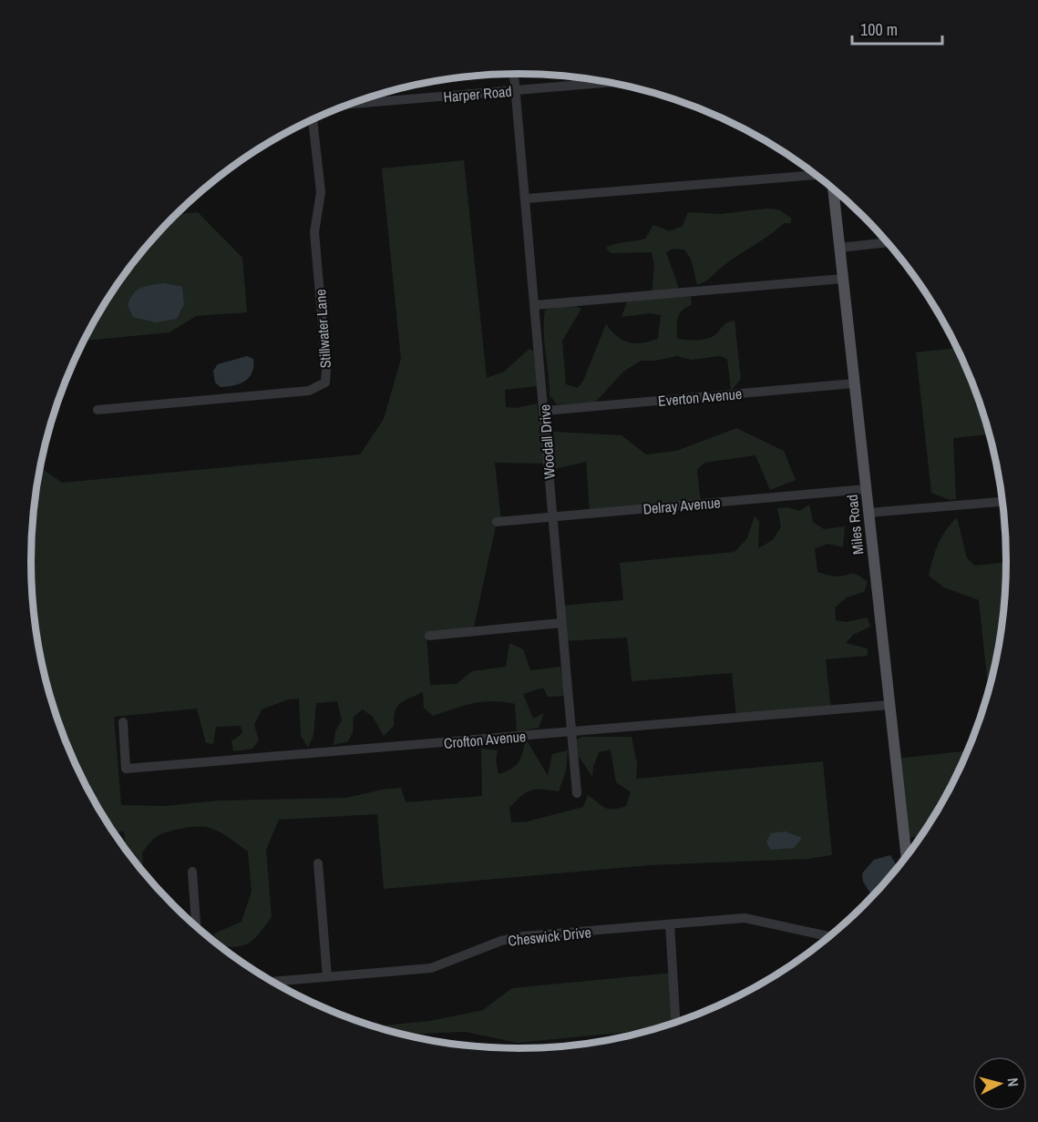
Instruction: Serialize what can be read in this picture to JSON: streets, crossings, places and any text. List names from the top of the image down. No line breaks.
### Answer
{"streets":{"main road":["Miles Road"],"street":["Harper Road","Stillwater Lane","Everton Avenue","Woodall Drive","Delray Avenue","Crofton Avenue","Cheswick Drive"]},"crossings":[["Harper Road","Woodall Drive"],["Everton Avenue","Woodall Drive"],["Everton Avenue","Miles Road"],["Woodall Drive","Delray Avenue"],["Woodall Drive","Crofton Avenue"],["Delray Avenue","Miles Road"],["Miles Road","Crofton Avenue"]],"scale_bar":"100 m","north":"right"}
